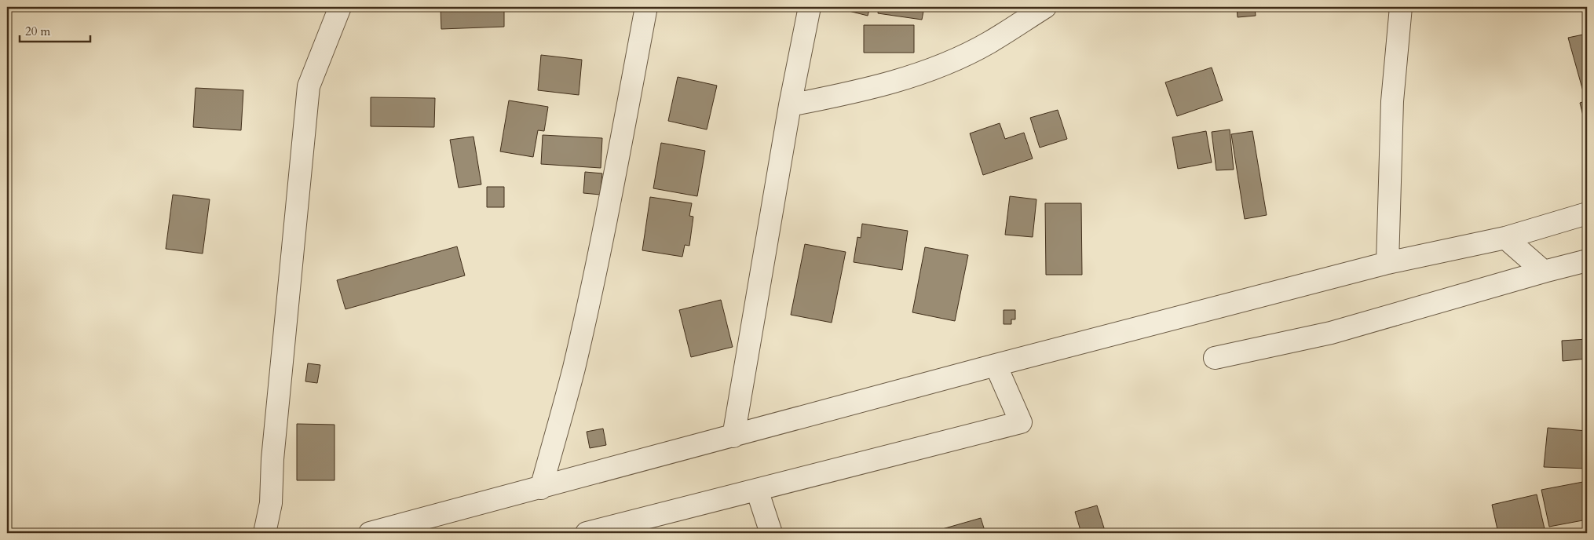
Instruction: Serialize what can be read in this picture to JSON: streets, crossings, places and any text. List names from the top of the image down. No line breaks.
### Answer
{"scale_bar":"20 m"}
